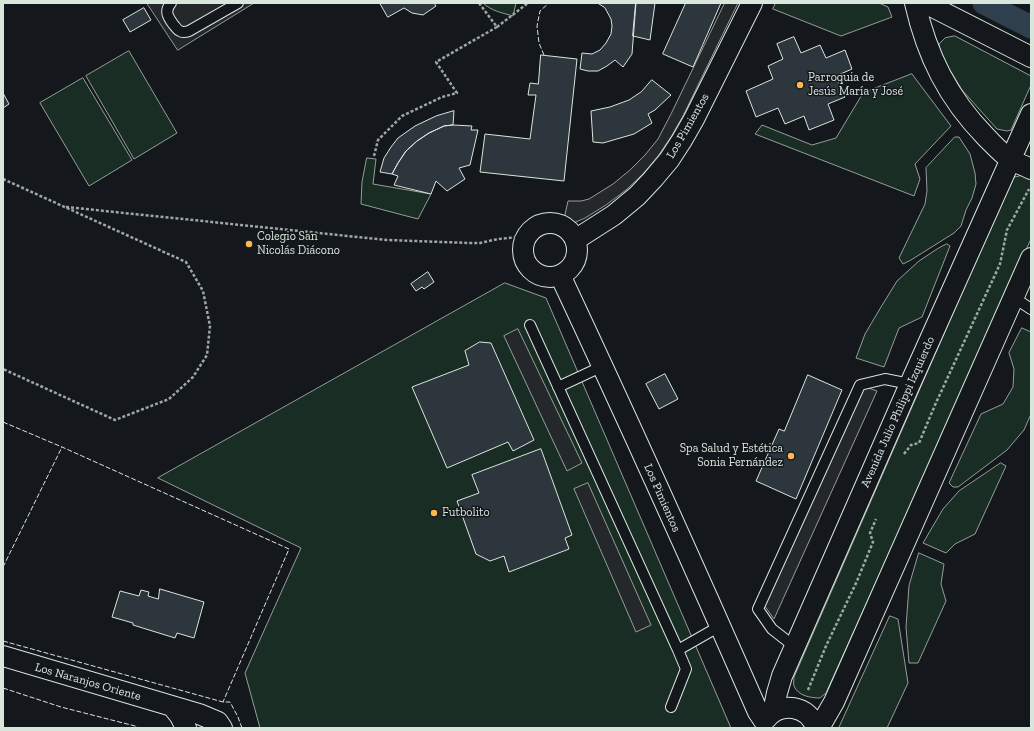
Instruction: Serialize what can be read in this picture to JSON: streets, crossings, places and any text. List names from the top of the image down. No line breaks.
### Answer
{"streets":{"street":["Los Pimientos","Avenida Julio Philippi Izquierdo","Los Naranjos Oriente"]},"crossings":[["Los Pimientos","Avenida Julio Philippi Izquierdo"]],"places":["Parroquia de Jesús María y José","Colegio San Nicolás Diácono","Spa Salud y Estética Sonia Fernández","Futbolito"]}
